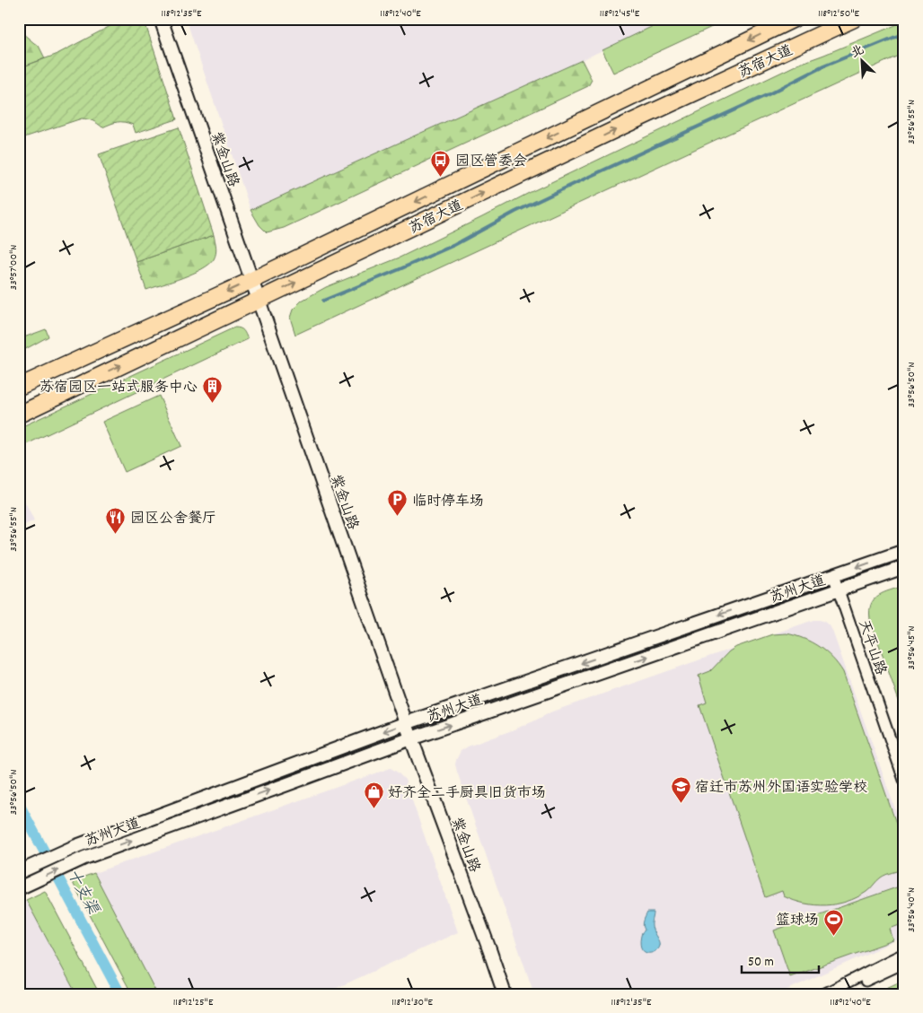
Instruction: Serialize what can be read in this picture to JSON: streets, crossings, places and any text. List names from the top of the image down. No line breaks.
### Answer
{"streets":{"main road":["苏宿大道"],"street":["紫金山路","苏州大道","天平山路"]},"crossings":[["苏宿大道","紫金山路"],["紫金山路","苏州大道"],["苏州大道","天平山路"]],"water":["十支渠"],"places":{"bus stop":["园区管委会"],"building":["苏宿园区一站式服务中心"],"parking":["临时停车场"],"restaurant":["园区公舍餐厅"],"school or university":["宿迁市苏州外国语实验学校"],"shop":["好齐全二手厨具旧货市场"],"sports":["篮球场"]},"scale_bar":"50 m","north":"top left","coordinates":["118°12'35\"E","118°12'40\"E","118°12'45\"E","118°12'50\"E","33°56'55\"N","33°57'00\"N","33°56'50\"N","33°56'45\"N","33°56'40\"N","118°12'25\"E","118°12'30\"E"]}
